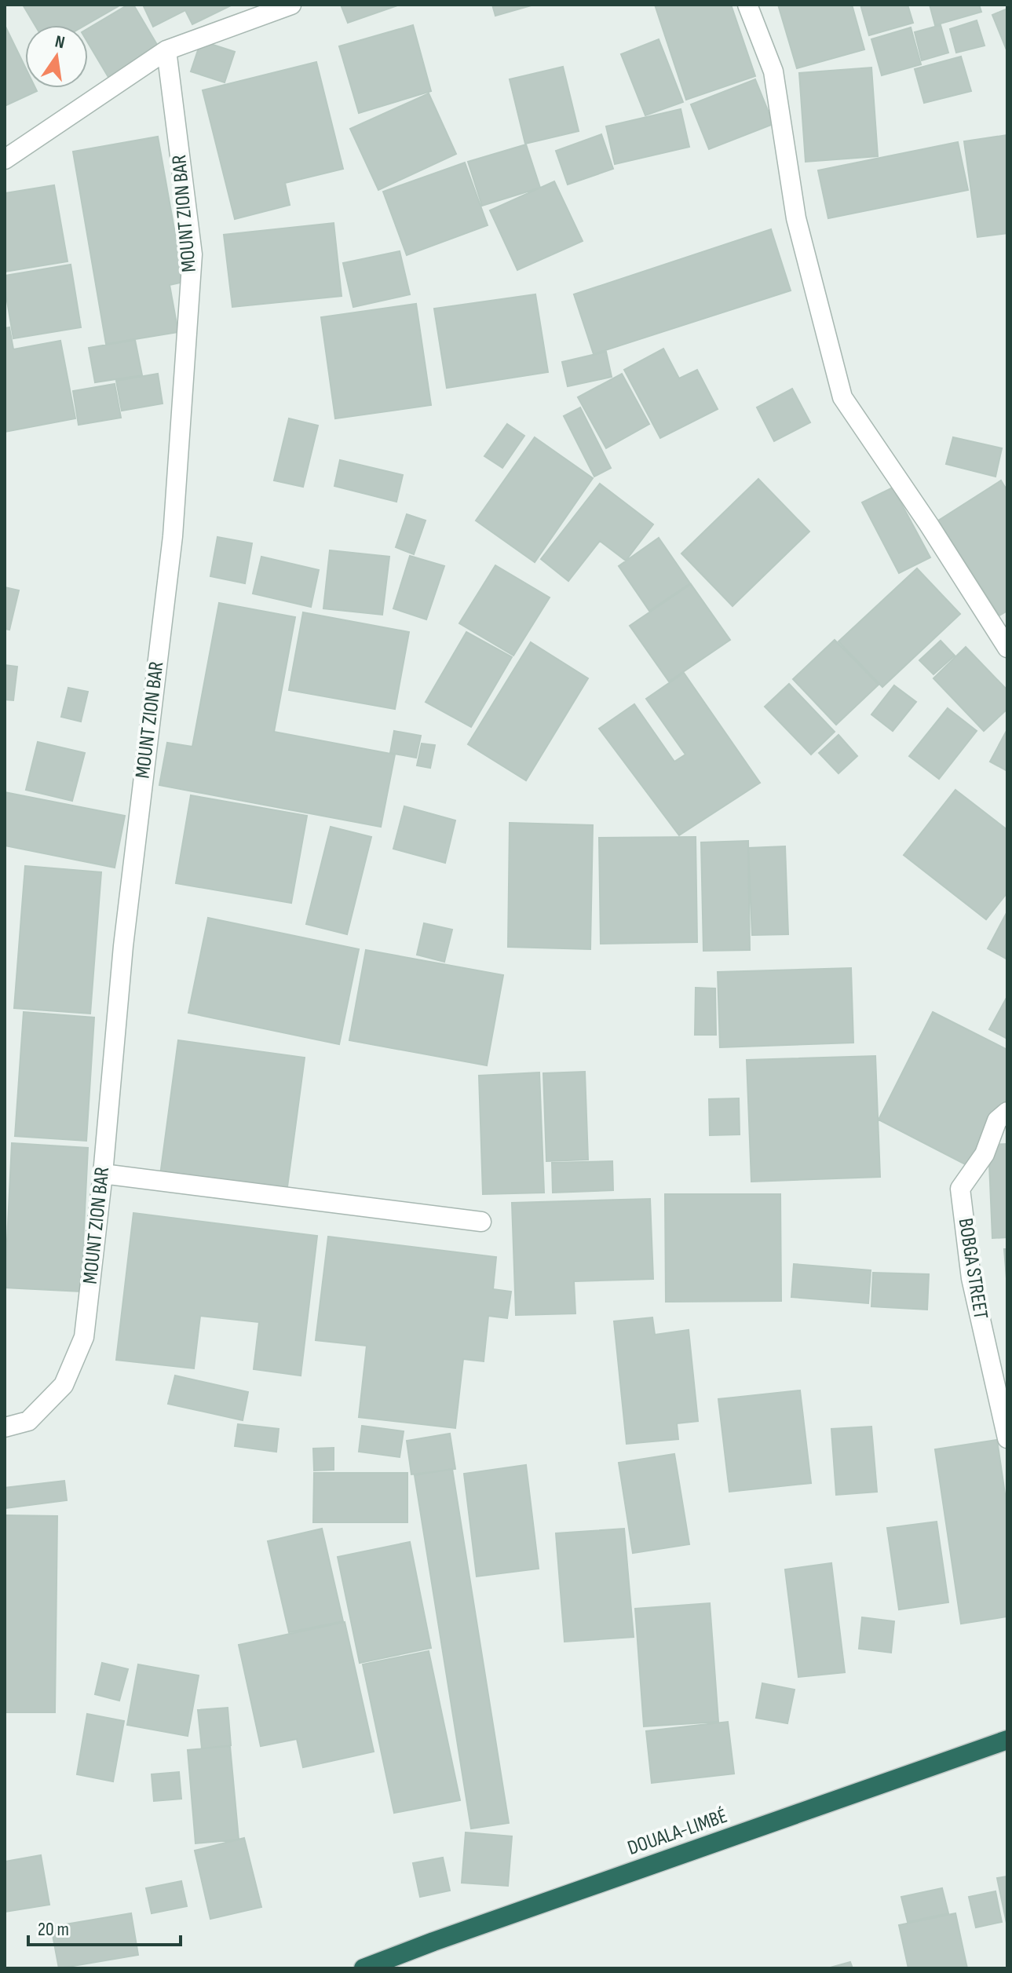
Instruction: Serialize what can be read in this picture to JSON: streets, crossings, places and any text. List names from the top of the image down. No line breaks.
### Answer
{"streets":{"highway":["DOUALA-LIMBÉ"],"street":["MOUNT ZION BAR","BOBGA STREET"]},"scale_bar":"20 m","north":"top"}
